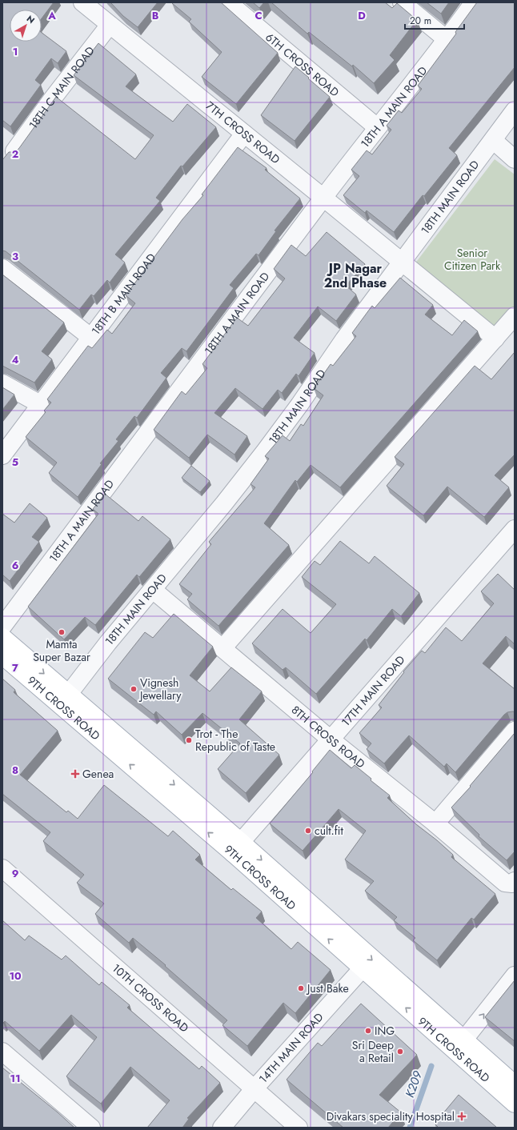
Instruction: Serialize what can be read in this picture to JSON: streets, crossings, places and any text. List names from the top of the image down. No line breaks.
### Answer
{"streets":{"main road":["9TH CROSS ROAD"],"street":["6TH CROSS ROAD","18TH C MAIN ROAD","18TH A MAIN ROAD","7TH CROSS ROAD","18TH MAIN ROAD","18TH B MAIN ROAD","17TH MAIN ROAD","8TH CROSS ROAD","10TH CROSS ROAD","14TH MAIN ROAD"]},"crossings":[["6TH CROSS ROAD","18TH A MAIN ROAD"],["18TH C MAIN ROAD","7TH CROSS ROAD"],["18TH A MAIN ROAD","7TH CROSS ROAD"],["7TH CROSS ROAD","18TH MAIN ROAD"],["7TH CROSS ROAD","18TH B MAIN ROAD"],["18TH MAIN ROAD","9TH CROSS ROAD"],["18TH MAIN ROAD","8TH CROSS ROAD"],["17TH MAIN ROAD","9TH CROSS ROAD"],["17TH MAIN ROAD","8TH CROSS ROAD"],["9TH CROSS ROAD","14TH MAIN ROAD"],["10TH CROSS ROAD","14TH MAIN ROAD"]],"districts":["JP Nagar 2nd Phase"],"water":["K209"],"parks":["Senior Citizen Park"],"places":{"other":["Mamta Super Bazar","Vignesh Jewellary","Trot - The Republic of Taste","cult.fit","Just Bake","ING","Sri Deep a Retail"],"health":["Genea","Divakars speciality Hospital"]},"scale_bar":"20 m","north":"top right","grid":{"columns":["A","B","C","D"],"rows":["1","2","3","4","5","6","7","8","9","10","11"]}}
